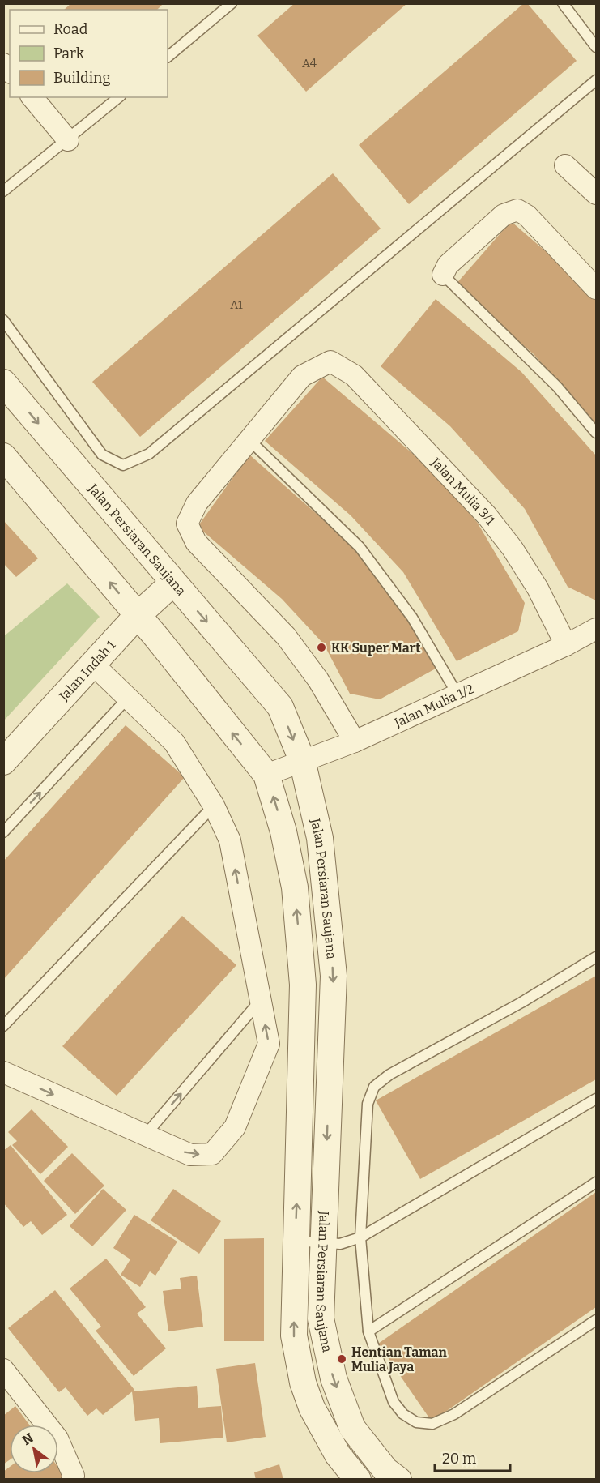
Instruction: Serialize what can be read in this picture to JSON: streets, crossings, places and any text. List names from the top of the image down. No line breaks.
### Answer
{"streets":{"street":["Jalan Mulia 3/1","Jalan Persiaran Saujana","Jalan Indah 1","Jalan Mulia 1/2"]},"crossings":[["Jalan Mulia 3/1","Jalan Mulia 1/2"],["Jalan Persiaran Saujana","Jalan Indah 1"],["Jalan Persiaran Saujana","Jalan Mulia 1/2"]],"places":["KK Super Mart","Hentian Taman Mulia Jaya"],"house_numbers":["A4","A1"],"legend":["Road","Park","Building"],"scale_bar":"20 m","north":"top left"}
